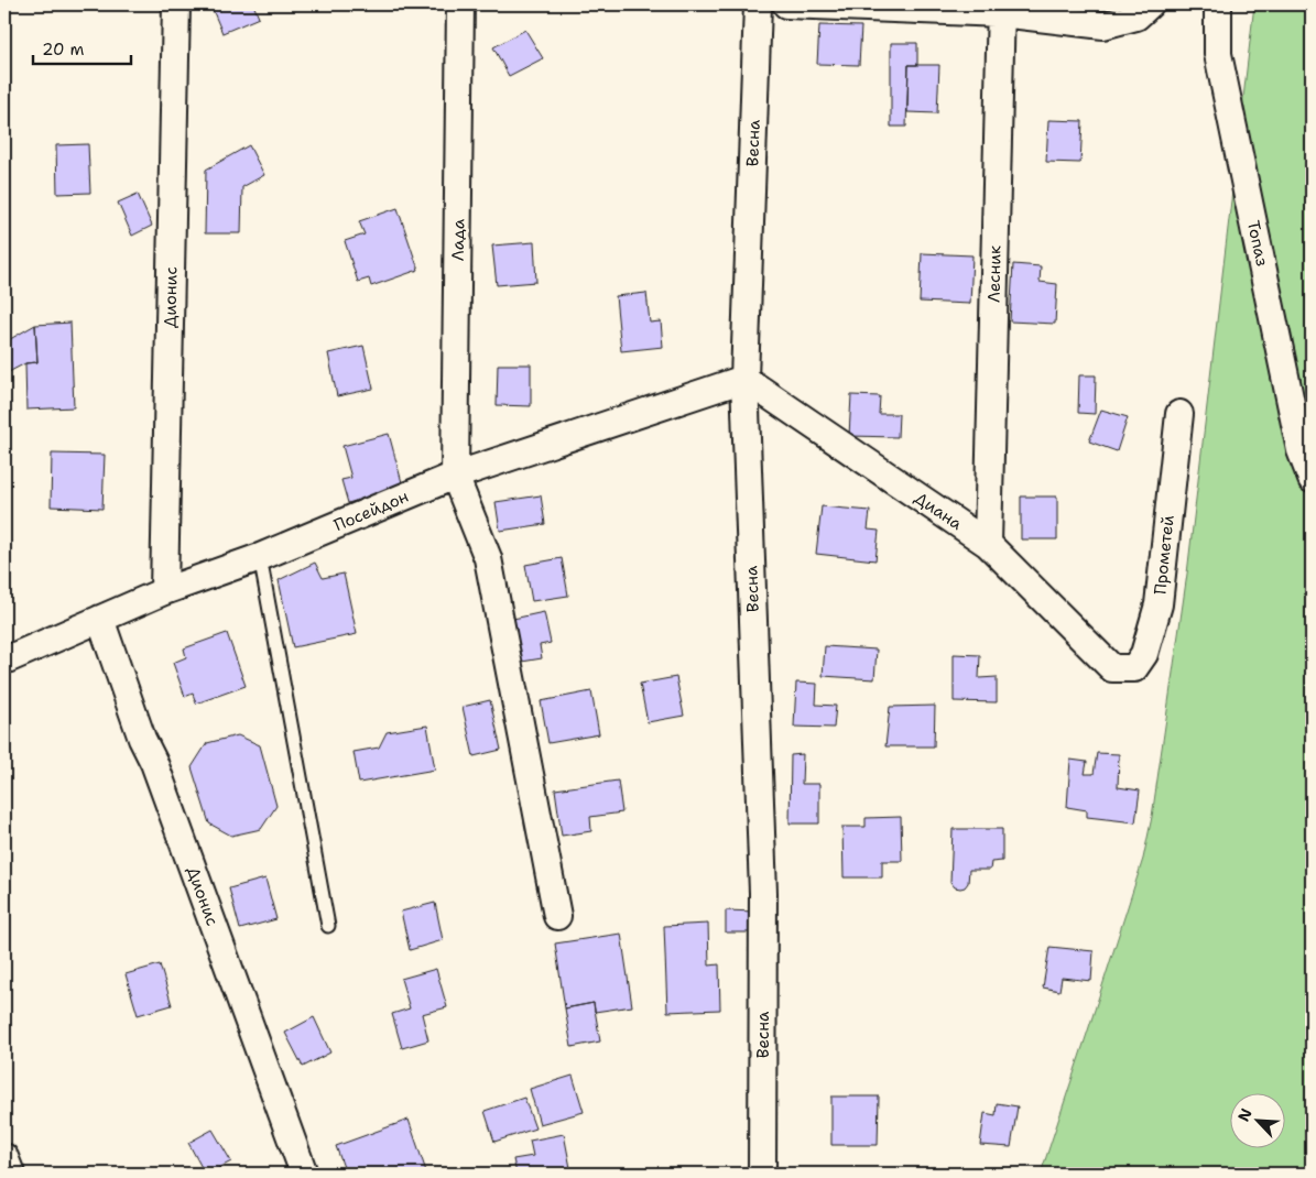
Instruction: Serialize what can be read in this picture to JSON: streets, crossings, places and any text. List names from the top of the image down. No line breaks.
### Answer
{"streets":{"street":["Весна","Лада","Топаз","Лесник","Дионис","Посейдон","Диана","Прометей"]},"crossings":[["Весна","Посейдон"],["Весна","Диана"],["Лада","Посейдон"],["Лесник","Диана"],["Дионис","Посейдон"],["Посейдон","Диана"],["Диана","Прометей"]],"scale_bar":"20 m","north":"top left"}
